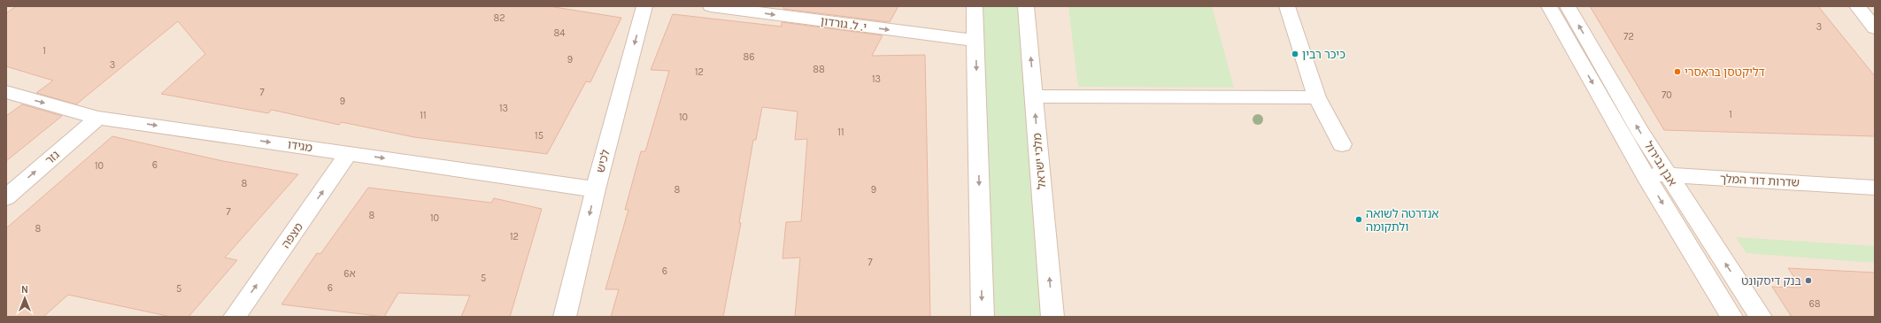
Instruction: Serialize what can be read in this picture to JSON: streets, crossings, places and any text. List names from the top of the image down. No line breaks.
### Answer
{"streets":{"street":["י. ל. גורדון","מגידו","גזר","לכיש","מלכי ישראל","אבן גבירול","שדרות דוד המלך","מצפה"]},"crossings":[["מגידו","גזר"],["מגידו","לכיש"],["מגידו","מצפה"],["אבן גבירול","שדרות דוד המלך"]],"one_way":["י. ל. גורדון","מגידו","גזר","לכיש","מצפה"],"places":["כיכר רבין","דליקטסן בראסרי","אנדרטה לשואה ולתקומה","בנק דיסקונט"],"house_numbers":["82","3","84","72","1","86","9","3","88","12","13","7","70","9","13","1","11","10","11","15","6","10","8","8","9","7","8","10","8","12","7","6","6א","5","6","5","68"],"north":"top"}
